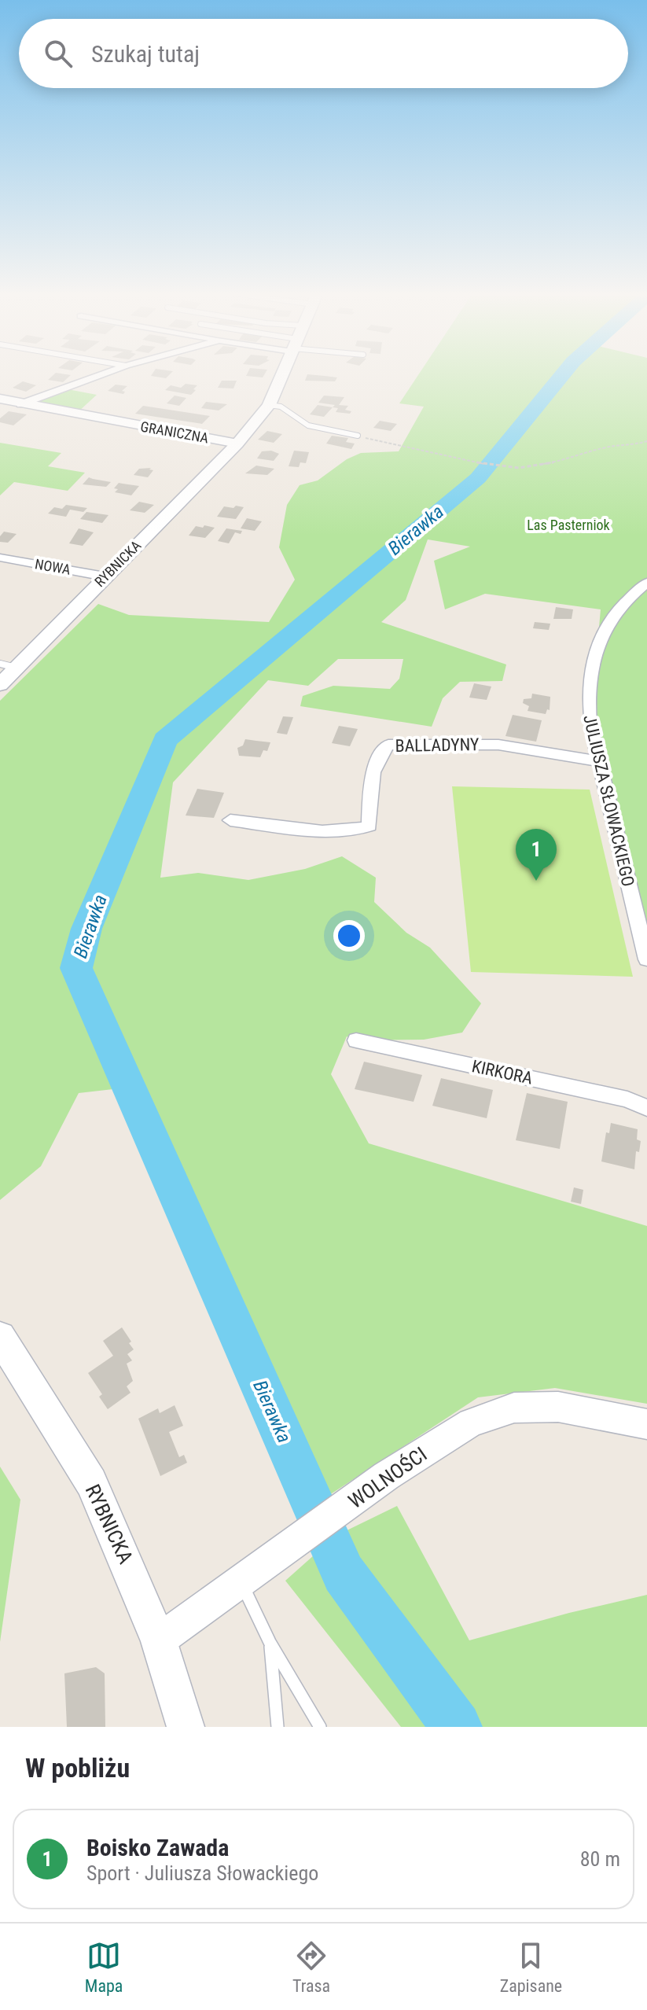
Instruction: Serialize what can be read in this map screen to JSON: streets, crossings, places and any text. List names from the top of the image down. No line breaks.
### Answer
{"streets":{"main road":["RYBNICKA"],"street":["GRANICZNA","NOWA","BALLADYNY","JULIUSZA SŁOWACKIEGO","KIRKORA","WOLNOŚCI"]},"crossings":[["GRANICZNA","RYBNICKA"],["RYBNICKA","NOWA"],["RYBNICKA","WOLNOŚCI"],["BALLADYNY","JULIUSZA SŁOWACKIEGO"]],"water":["Bierawka"],"parks":["Las Pasterniok"],"page":{"search":"Szukaj tutaj","pins":"1","heading":"W pobliżu","list":[{"mark":"1","name":"Boisko Zawada","note":"Sport · Juliusza Słowackiego","value":"80 m"}],"nav":["Mapa","Trasa","Zapisane"]}}
